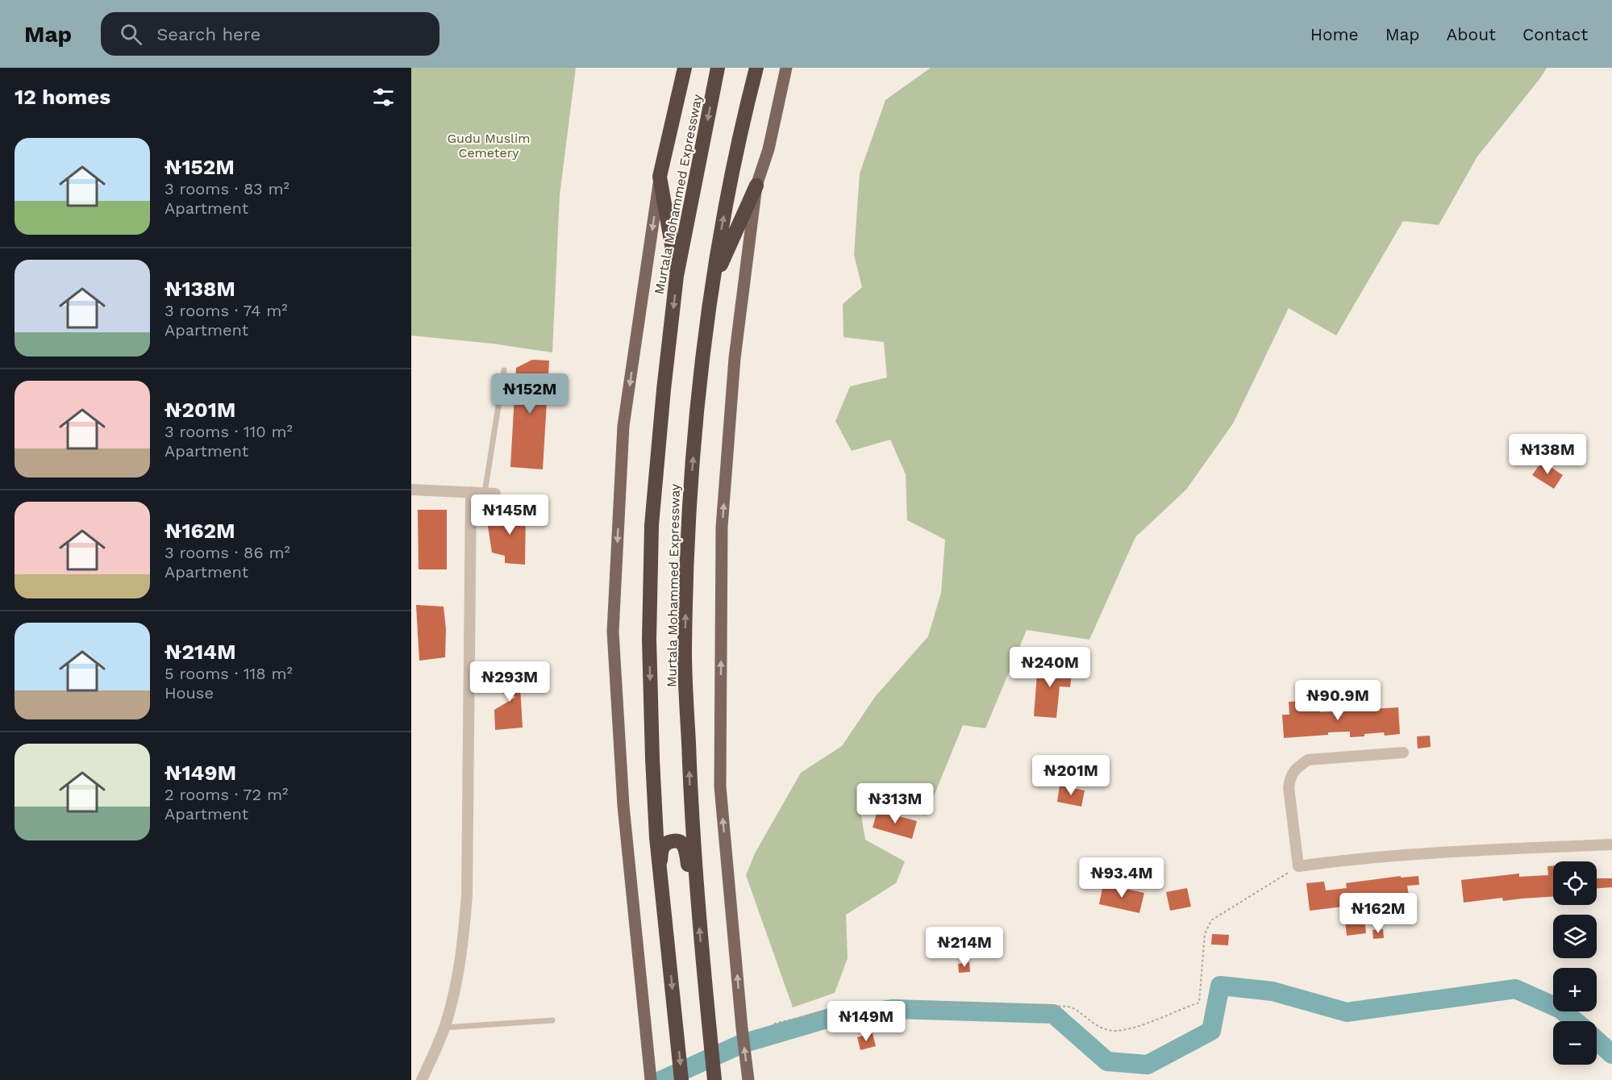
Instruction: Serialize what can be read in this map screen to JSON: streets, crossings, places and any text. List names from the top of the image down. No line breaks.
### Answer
{"streets":{"highway":["Murtala Mohammed Expressway"]},"parks":["Gudu Muslim Cemetery"],"page":{"header":"Map","search":"Search here","nav":["Home","Map","About","Contact"],"heading":"12 homes","list":[{"name":"₦152M","note":"3 rooms · 83 m² · Apartment"},{"name":"₦138M","note":"3 rooms · 74 m² · Apartment"},{"name":"₦201M","note":"3 rooms · 110 m² · Apartment"},{"name":"₦162M","note":"3 rooms · 86 m² · Apartment"},{"name":"₦214M","note":"5 rooms · 118 m² · House"},{"name":"₦149M","note":"2 rooms · 72 m² · Apartment"}],"price":["₦152M","₦138M","₦145M","₦240M","₦293M","₦90.9M","₦201M","₦313M","₦93.4M","₦162M","₦214M","₦149M"],"map_buttons":["+","−"]}}
